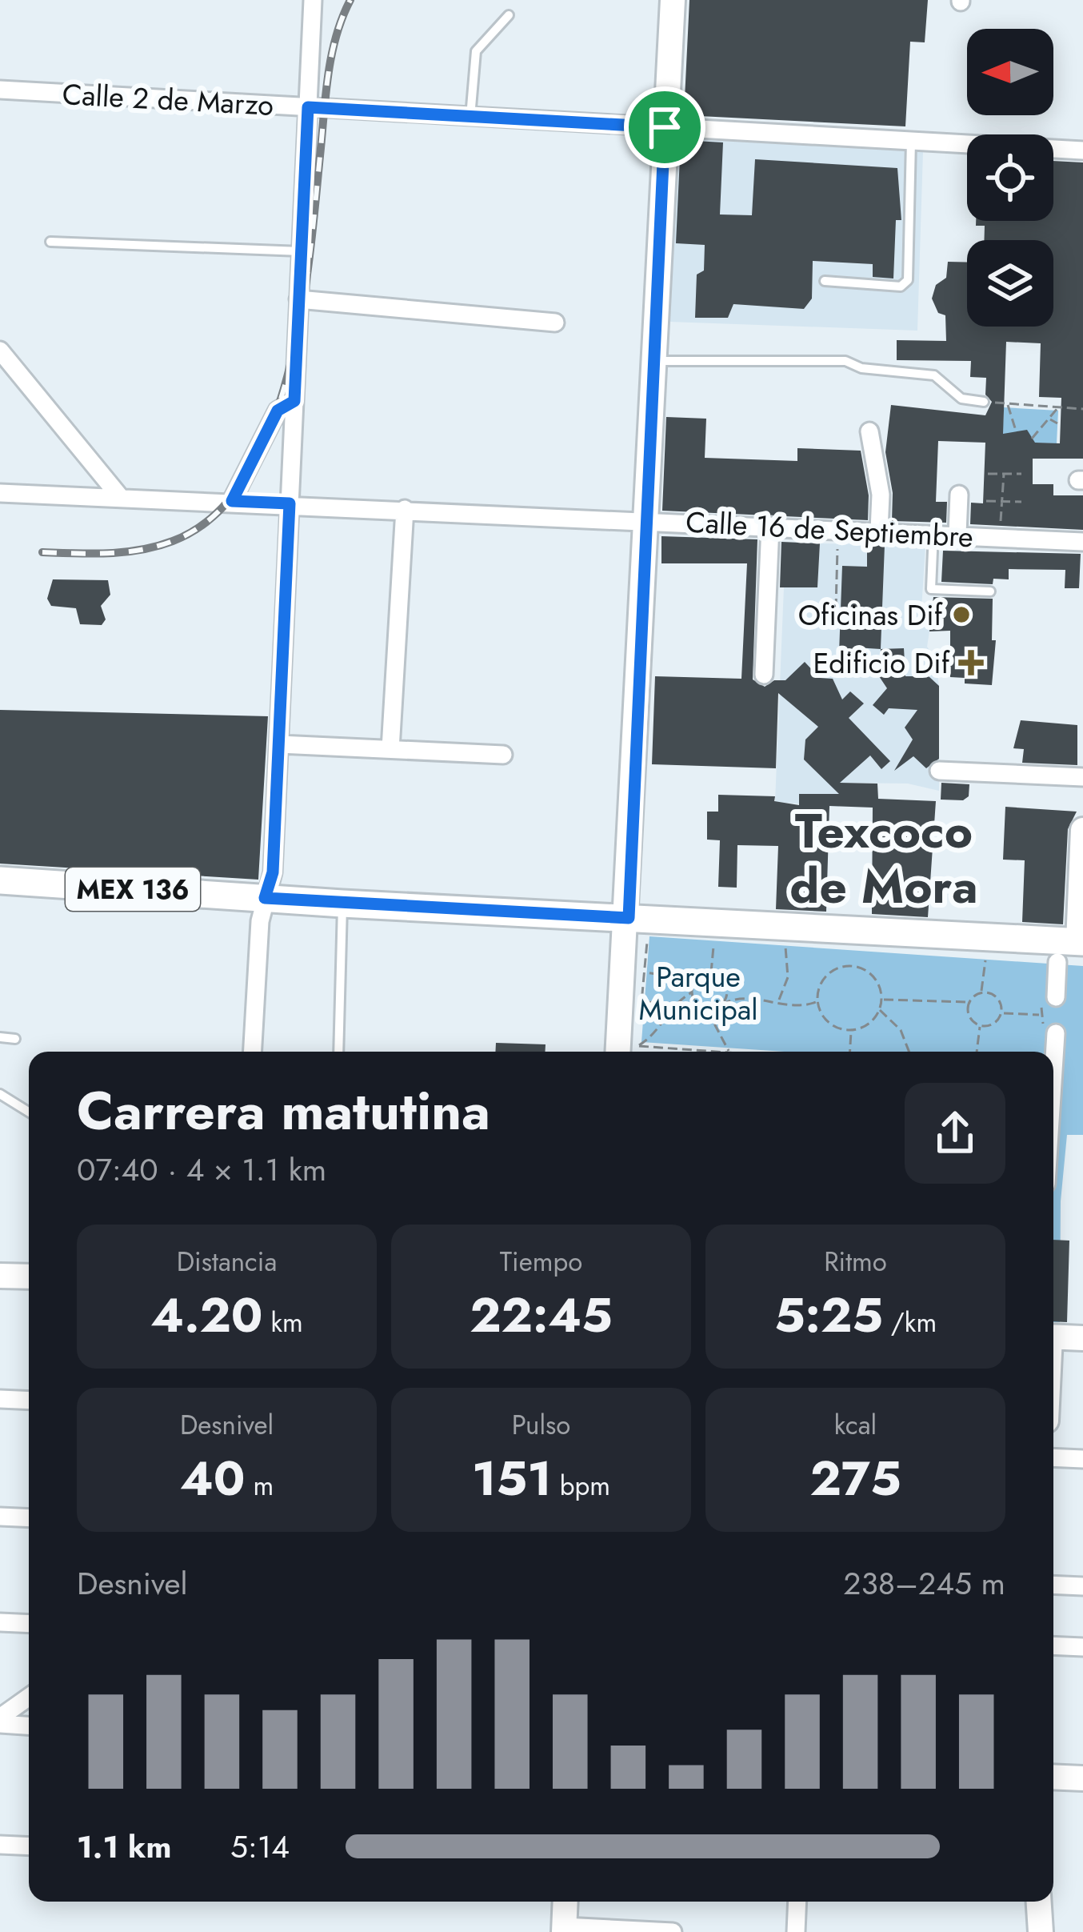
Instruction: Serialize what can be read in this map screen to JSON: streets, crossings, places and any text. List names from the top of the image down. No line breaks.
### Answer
{"streets":{"main road":["MEX 136"],"street":["Calle 2 de Marzo","Calle 16 de Septiembre"]},"districts":["Texcoco de Mora"],"parks":["Parque Municipal"],"places":{"other":["Oficinas Dif"],"health":["Edificio Dif"]},"north":"left","page":{"heading":["Carrera matutina","07:40 · 4 × 1.1 km"],"stats":[["Distancia","4.20 km"],["Tiempo","22:45"],["Ritmo","5:25 /km"],["Desnivel","40 m"],["Pulso","151 bpm"],["kcal","275"]],"chart":["Desnivel","238–245 m"],"list":[{"name":"1.1 km","note":"5:14"}]}}
